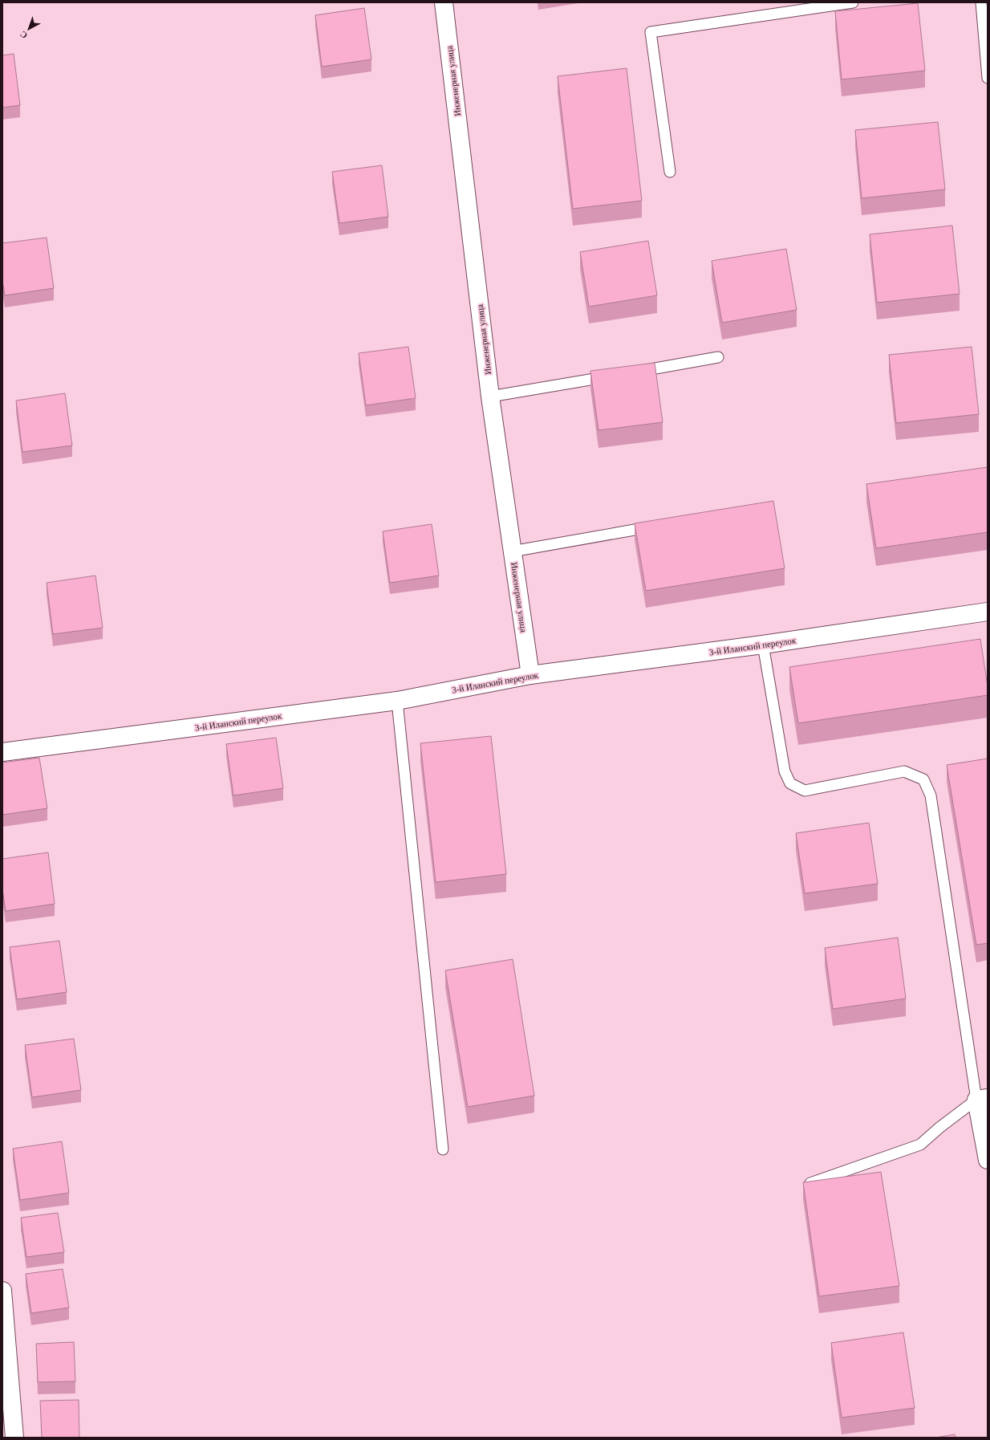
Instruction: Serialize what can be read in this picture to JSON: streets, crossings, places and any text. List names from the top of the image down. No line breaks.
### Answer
{"streets":{"street":["Инженерная улица","3-й Иланский переулок"]},"crossings":[["Инженерная улица","3-й Иланский переулок"]],"north":"bottom left"}
